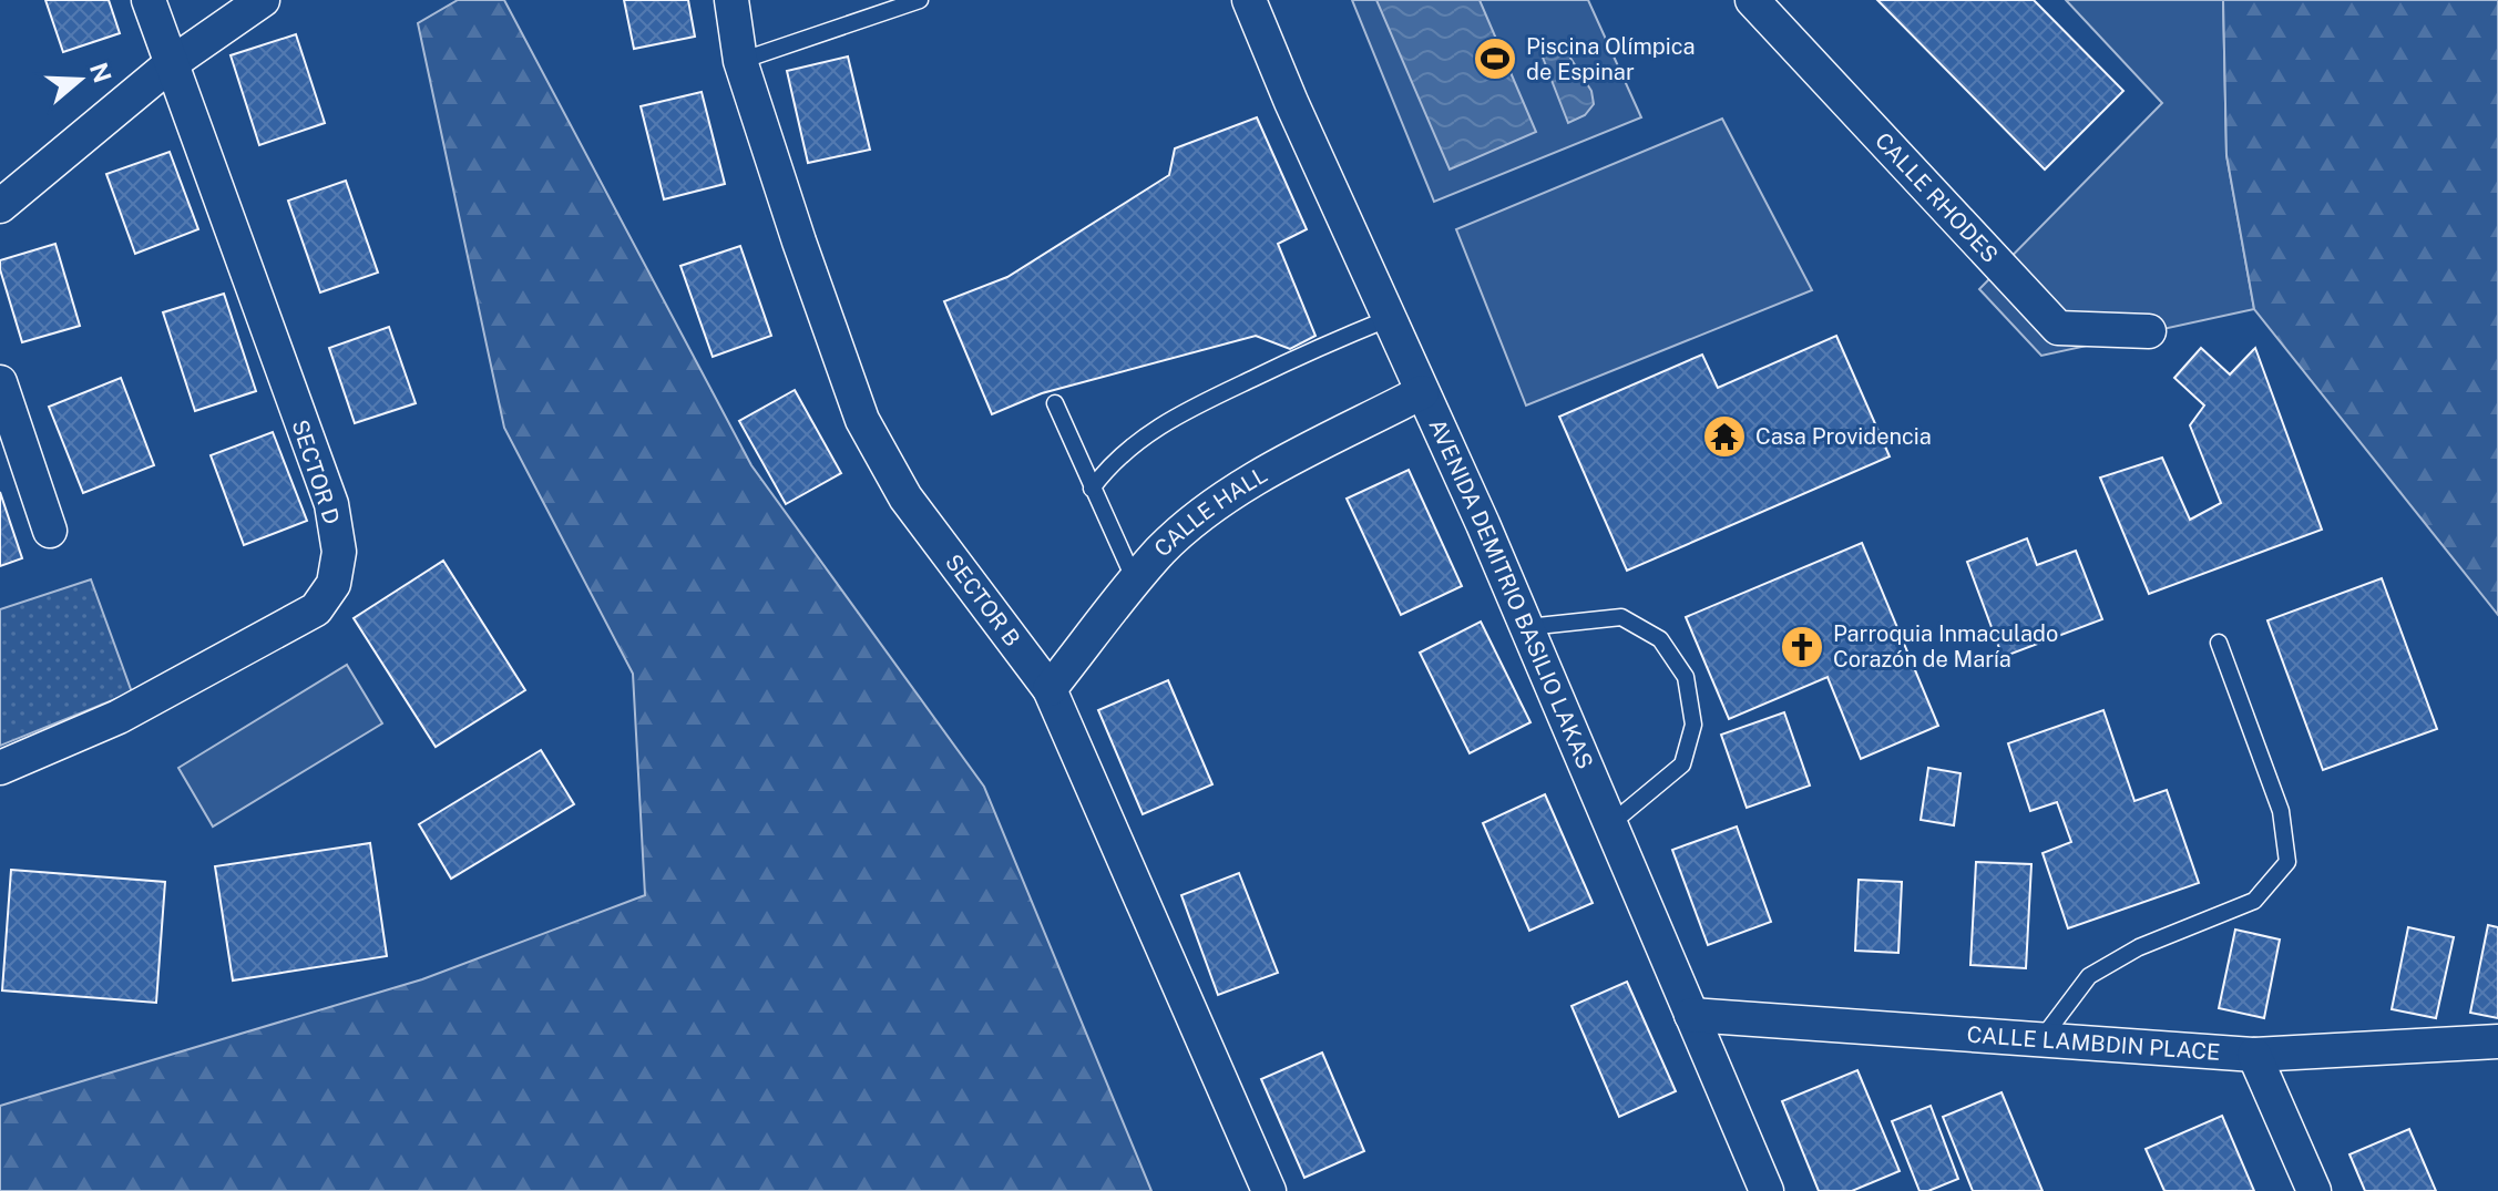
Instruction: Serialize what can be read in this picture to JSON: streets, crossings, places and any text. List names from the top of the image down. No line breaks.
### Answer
{"streets":{"street":["CALLE RHODES","SECTOR D","CALLE HALL","AVENIDA DEMITRIO BASILIO LAKAS","SECTOR B","CALLE LAMBDIN PLACE"]},"crossings":[["CALLE HALL","AVENIDA DEMITRIO BASILIO LAKAS"],["CALLE HALL","SECTOR B"],["AVENIDA DEMITRIO BASILIO LAKAS","CALLE LAMBDIN PLACE"]],"places":{"sports":["Piscina Olímpica de Espinar"],"temple":["Casa Providencia"],"church":["Parroquia Inmaculado Corazón de María"]},"north":"right"}
